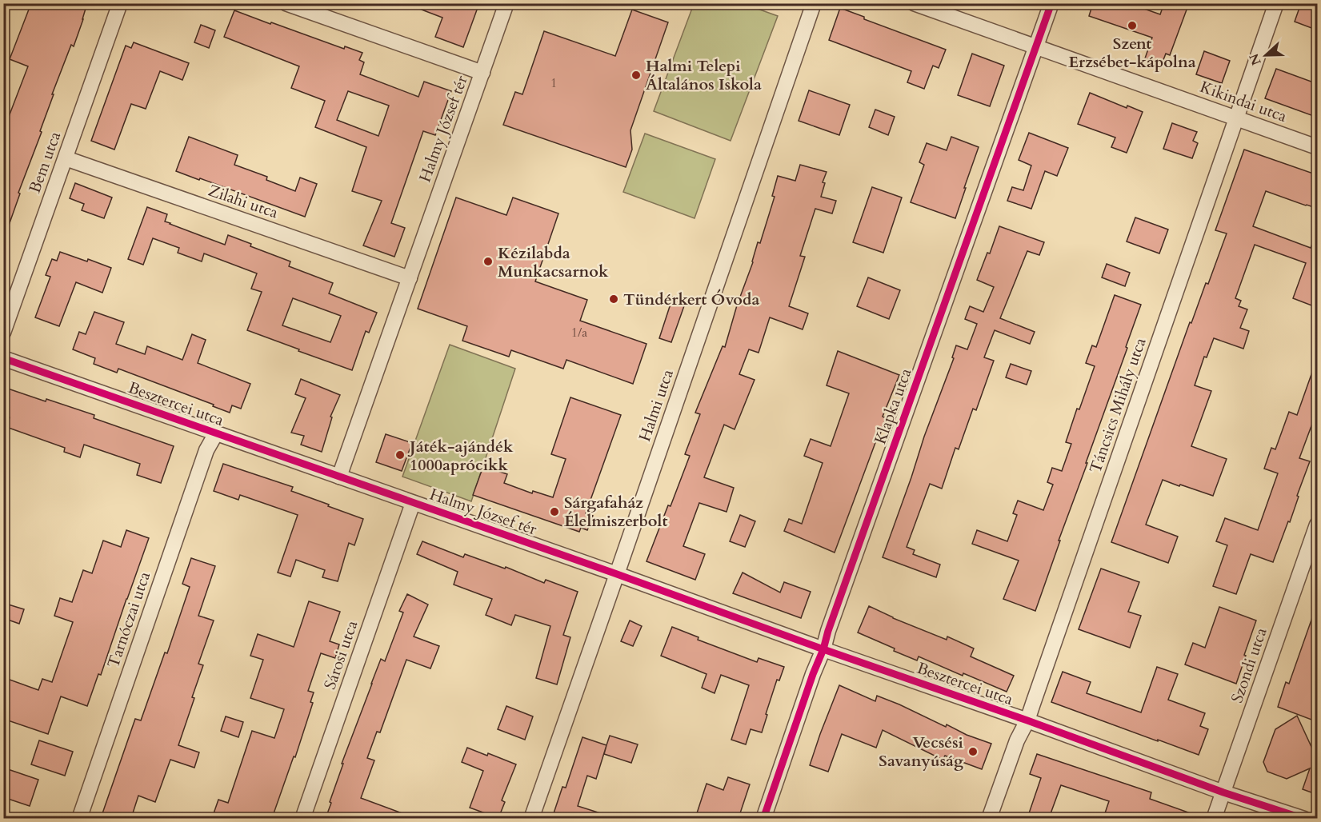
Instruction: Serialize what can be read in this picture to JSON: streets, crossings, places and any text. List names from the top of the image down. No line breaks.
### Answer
{"streets":{"street":["Kikindai utca","Halmy József tér","Bem utca","Zilahi utca","Besztercei utca","Halmi utca","Táncsics Mihály utca","Klapka utca","Tarnóczai utca","Sárosi utca","Szondi utca"]},"crossings":[["Kikindai utca","Táncsics Mihály utca"],["Kikindai utca","Klapka utca"],["Halmy József tér","Zilahi utca"],["Halmy József tér","Besztercei utca"],["Halmy József tér","Halmi utca"],["Halmy József tér","Sárosi utca"],["Bem utca","Zilahi utca"],["Besztercei utca","Halmi utca"],["Besztercei utca","Táncsics Mihály utca"],["Besztercei utca","Klapka utca"],["Besztercei utca","Tarnóczai utca"],["Besztercei utca","Szondi utca"]],"places":["Szent Erzsébet-kápolna","Halmi Telepi Általános Iskola","Kézilabda Munkacsarnok","Tündérkert Óvoda","Játék-ajándék 1000aprócikk","Sárgafaház Élelmiszerbolt","Vecsési Savanyúság"],"house_numbers":["1","1/a"],"north":"left"}
